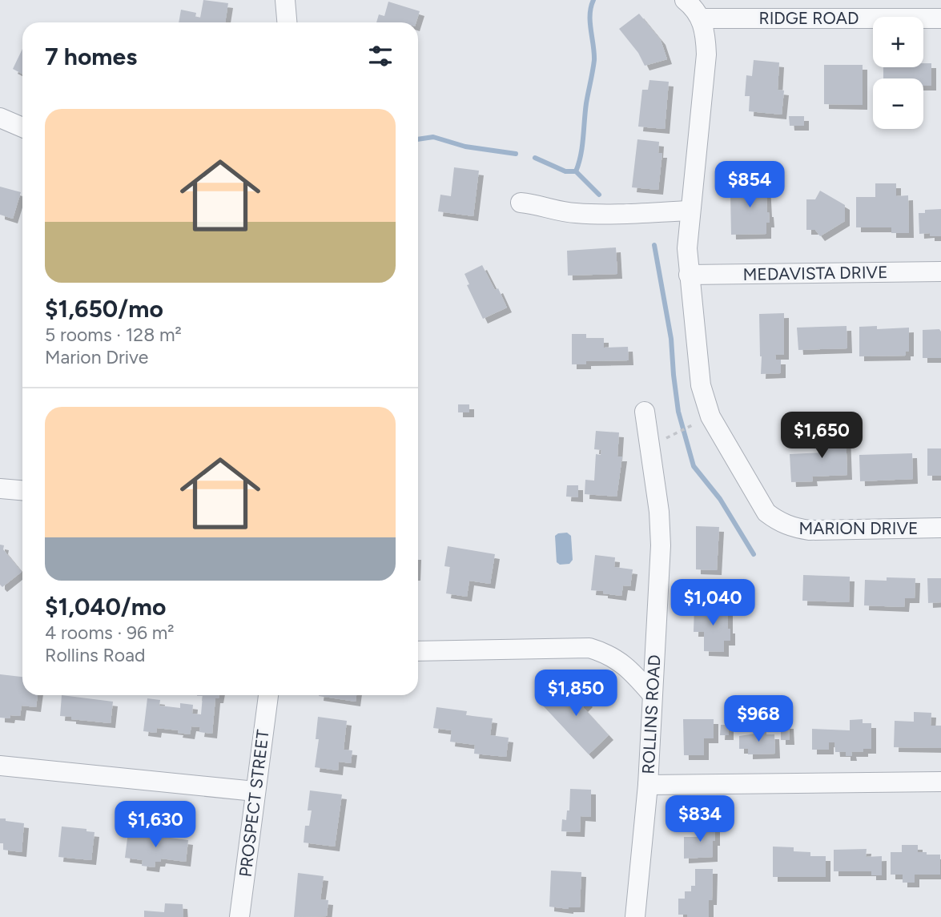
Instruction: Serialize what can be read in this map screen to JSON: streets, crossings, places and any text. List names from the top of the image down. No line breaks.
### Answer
{"streets":{"street":["RIDGE ROAD","MEDAVISTA DRIVE","MARION DRIVE","ROLLINS ROAD","PROSPECT STREET"]},"crossings":[["MEDAVISTA DRIVE","MARION DRIVE"]],"page":{"map_buttons":["+","−"],"heading":"7 homes","list":[{"name":"$1,650/mo","note":"5 rooms · 128 m² · Marion Drive"},{"name":"$1,040/mo","note":"4 rooms · 96 m² · Rollins Road"}],"price":["$854","$1,650","$1,040","$1,850","$968","$834","$1,630"]}}
